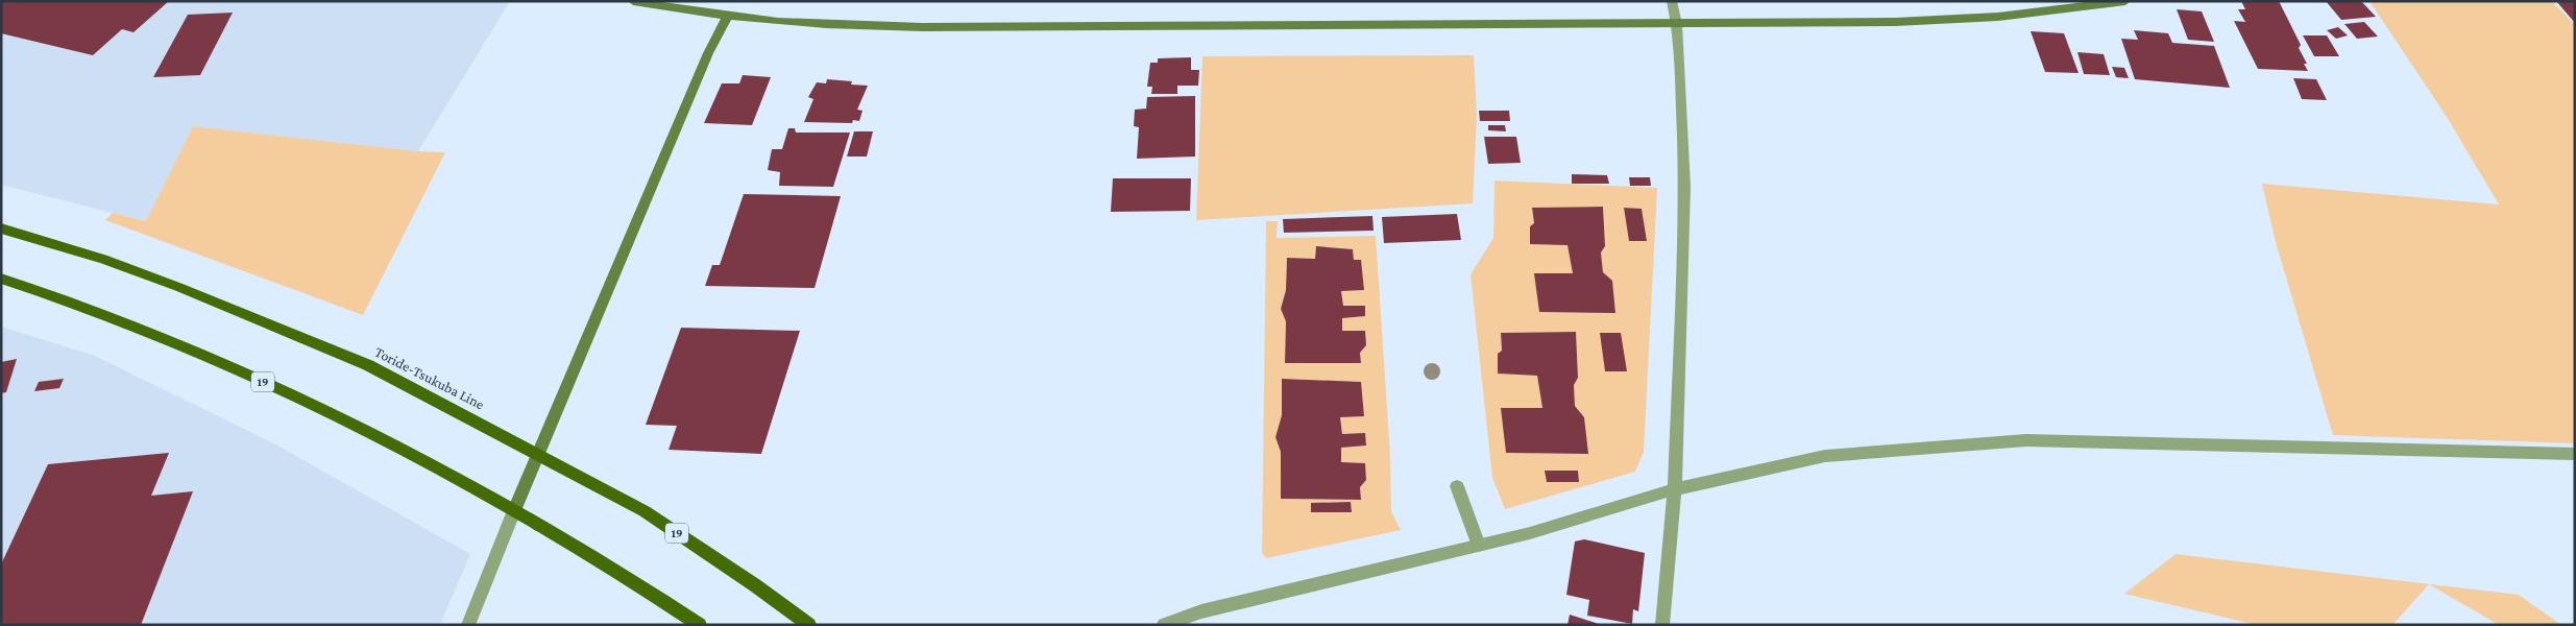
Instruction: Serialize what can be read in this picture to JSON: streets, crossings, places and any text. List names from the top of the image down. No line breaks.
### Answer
{"streets":{"main road":["Toride-Tsukuba Line","19"]}}
